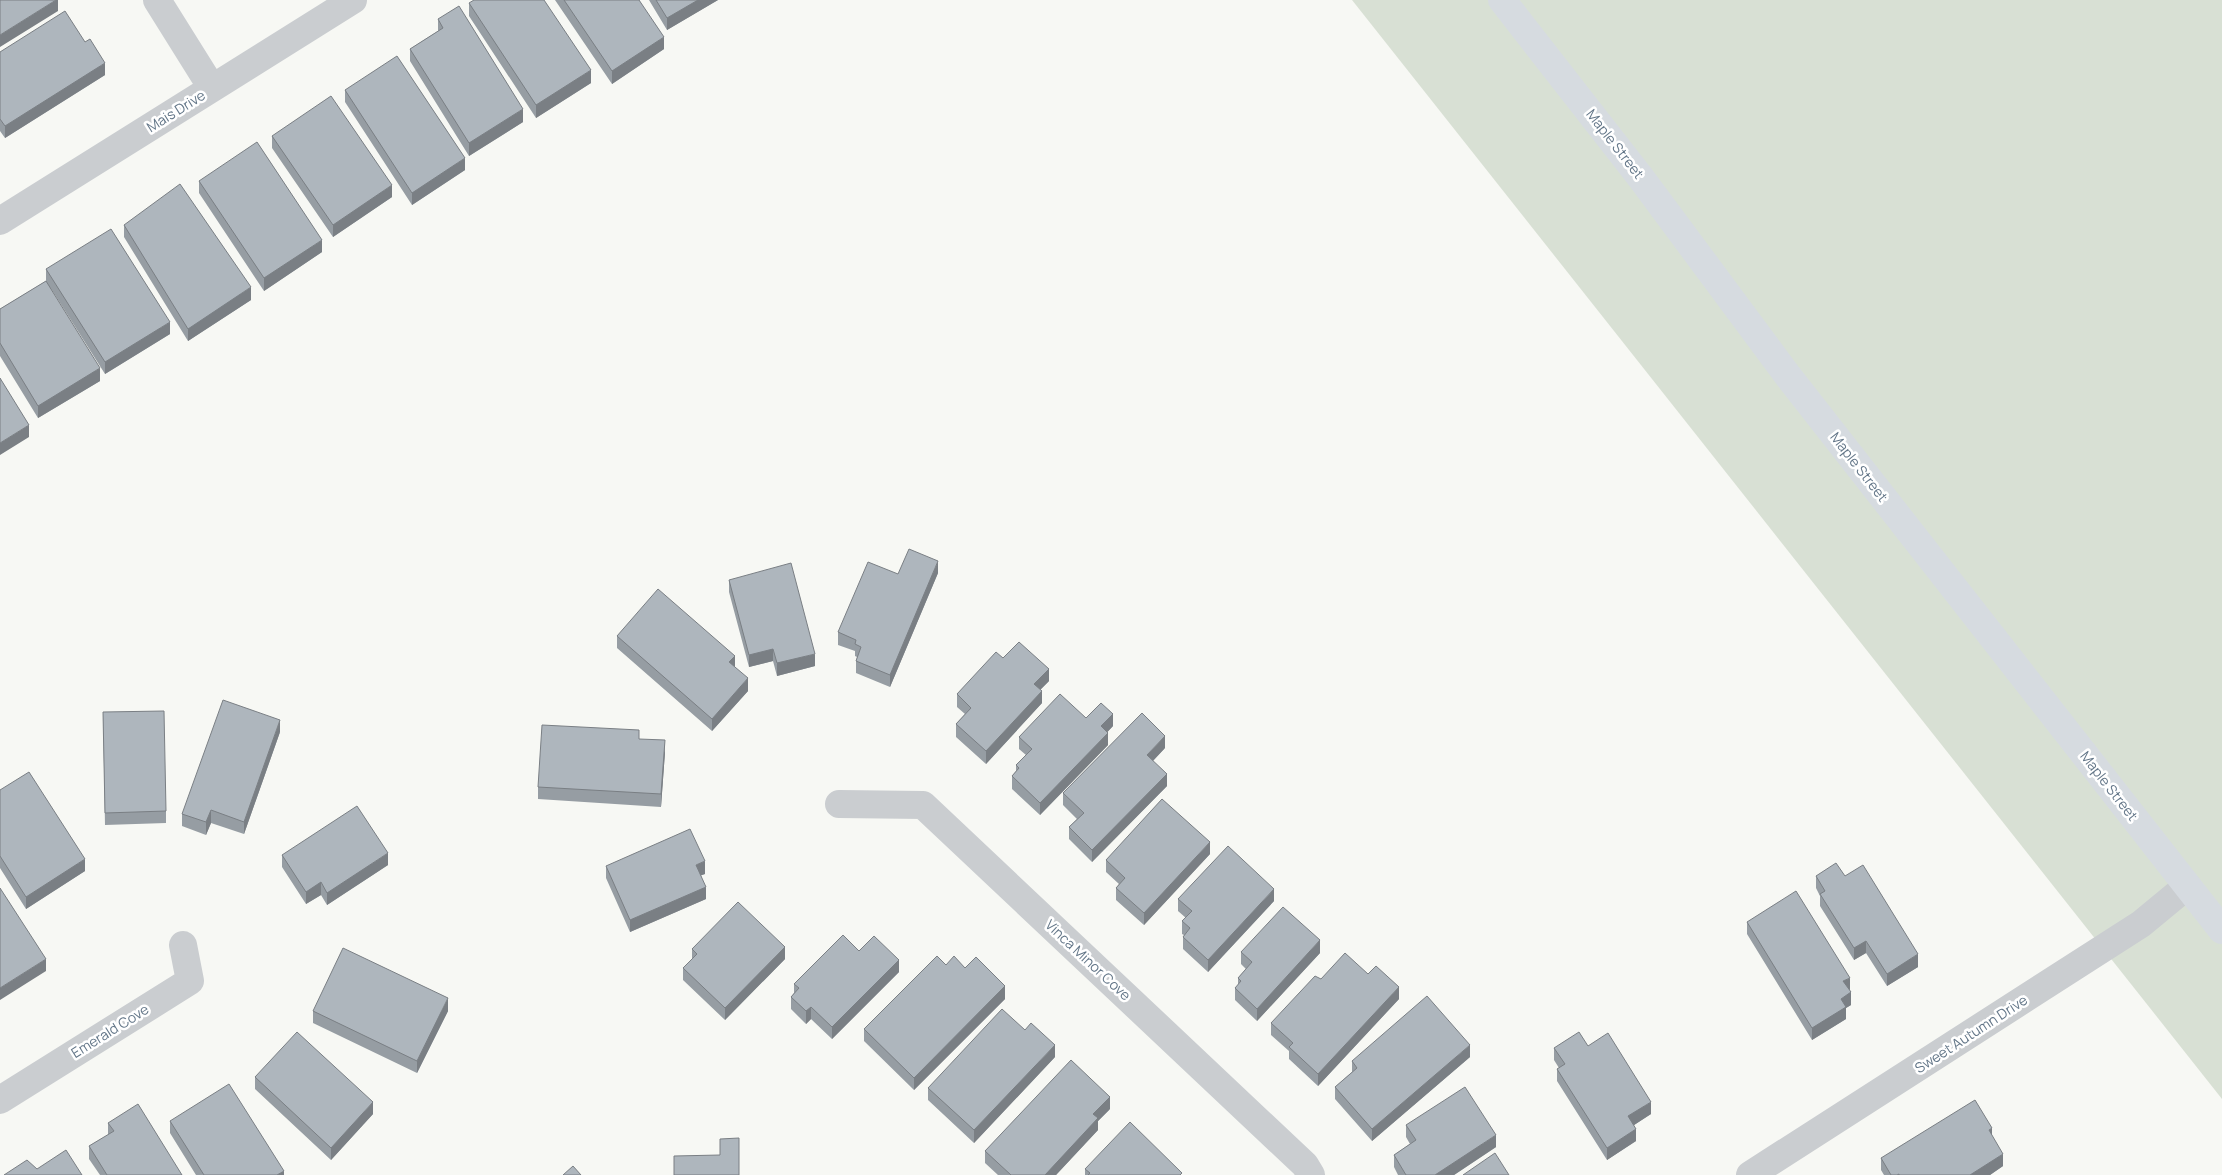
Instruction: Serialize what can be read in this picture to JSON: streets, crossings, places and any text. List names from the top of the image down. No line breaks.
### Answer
{"streets":{"street":["Mais Drive","Maple Street","Vinca Minor Cove","Emerald Cove","Sweet Autumn Drive"]},"crossings":[["Maple Street","Sweet Autumn Drive"]]}
